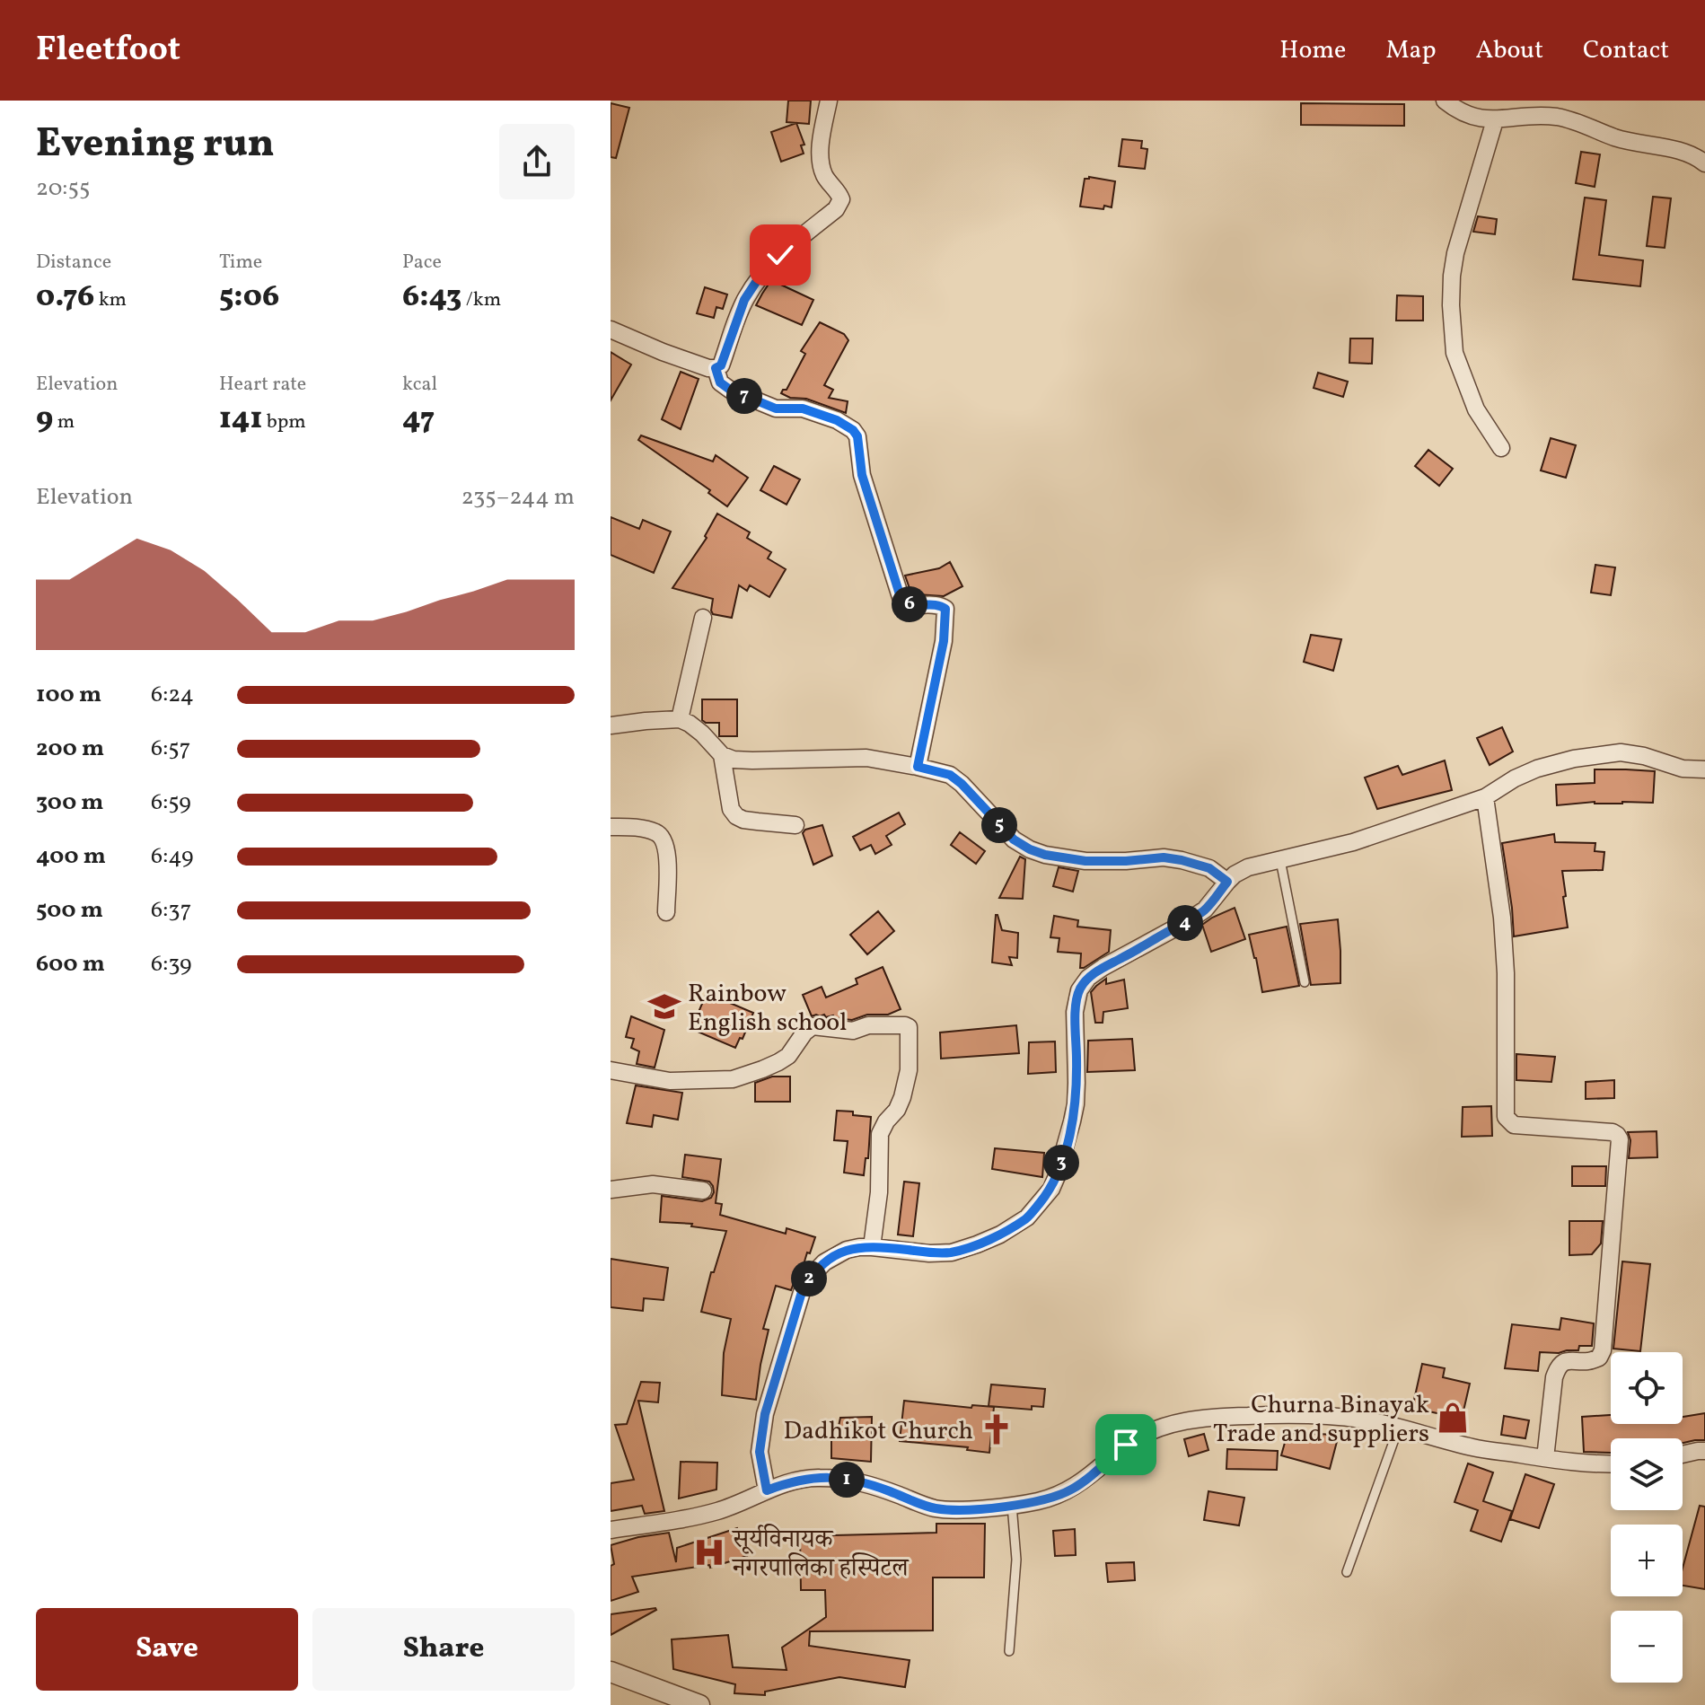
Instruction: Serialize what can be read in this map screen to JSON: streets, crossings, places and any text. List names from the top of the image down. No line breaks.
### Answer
{"places":{"school or university":["Rainbow English school"],"shop":["Churna Binayak Trade and suppliers"],"church":["Dadhikot Church"],"hospital":["सूर्यविनायक नगरपालिका हस्पिटल"]},"page":{"header":"Fleetfoot","nav":["Home","Map","About","Contact"],"heading":["Evening run","20:55"],"stats":[["Distance","0.76 km"],["Time","5:06"],["Pace","6:43 /km"],["Elevation","9 m"],["Heart rate","141 bpm"],["kcal","47"]],"pins":["7","6","5","4","3","2","1"],"chart":["Elevation","235–244 m"],"list":[{"name":"100 m","note":"6:24"},{"name":"200 m","note":"6:57"},{"name":"300 m","note":"6:59"},{"name":"400 m","note":"6:49"},{"name":"500 m","note":"6:37"},{"name":"600 m","note":"6:39"}],"map_buttons":["+","−"],"buttons":["Save","Share"]}}
